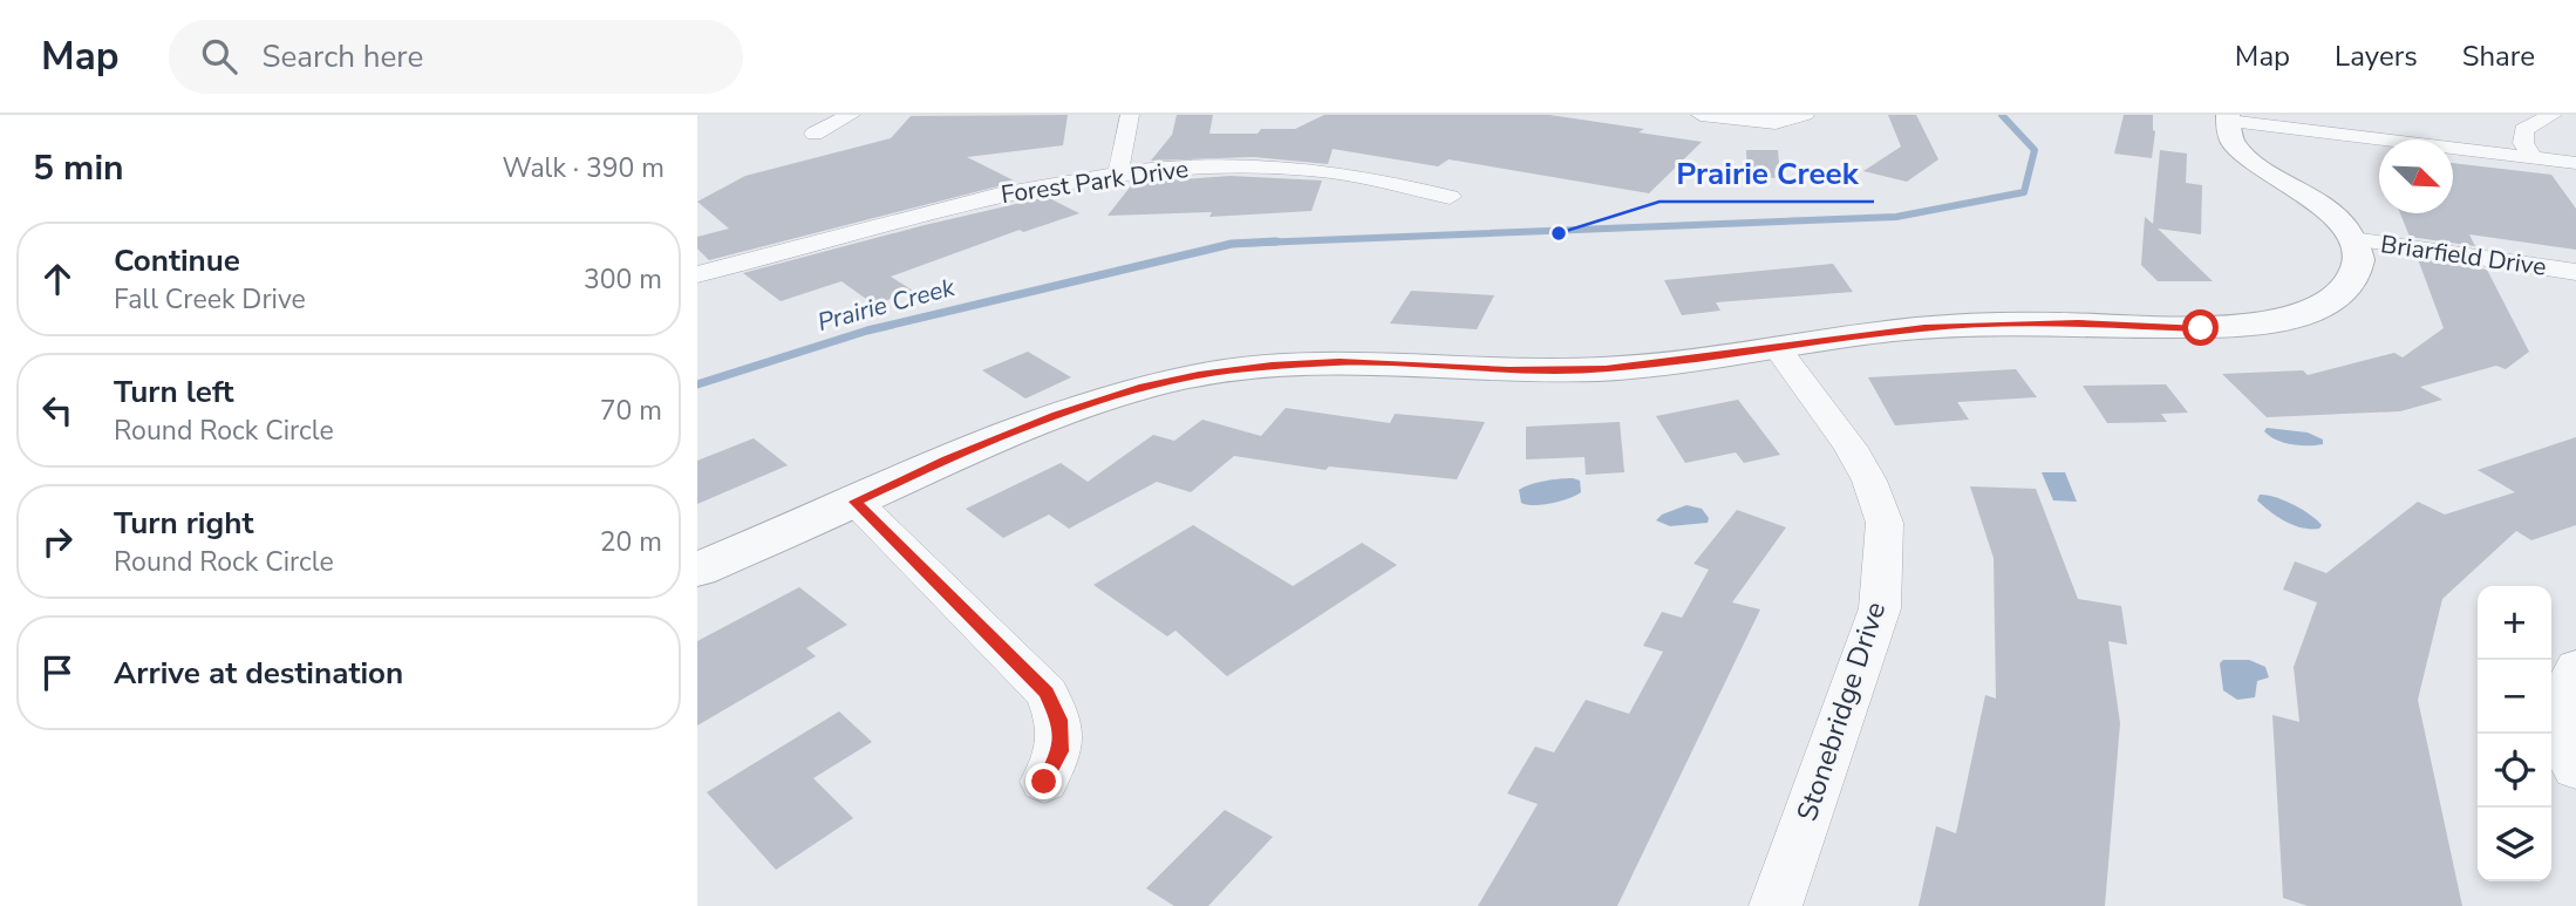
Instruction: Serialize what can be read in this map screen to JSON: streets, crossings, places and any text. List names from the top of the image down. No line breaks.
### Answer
{"streets":{"street":["Forest Park Drive","Briarfield Drive","Stonebridge Drive"]},"water":["Prairie Creek"],"places":["Prairie Creek"],"north":"bottom right","page":{"header":"Map","search":"Search here","nav":["Map","Layers","Share"],"heading":["5 min","Walk · 390 m"],"list":[["Continue","Fall Creek Drive","300 m"],["Turn left","Round Rock Circle","70 m"],["Turn right","Round Rock Circle","20 m"],"Arrive at destination"],"map_buttons":["+","−"]}}
